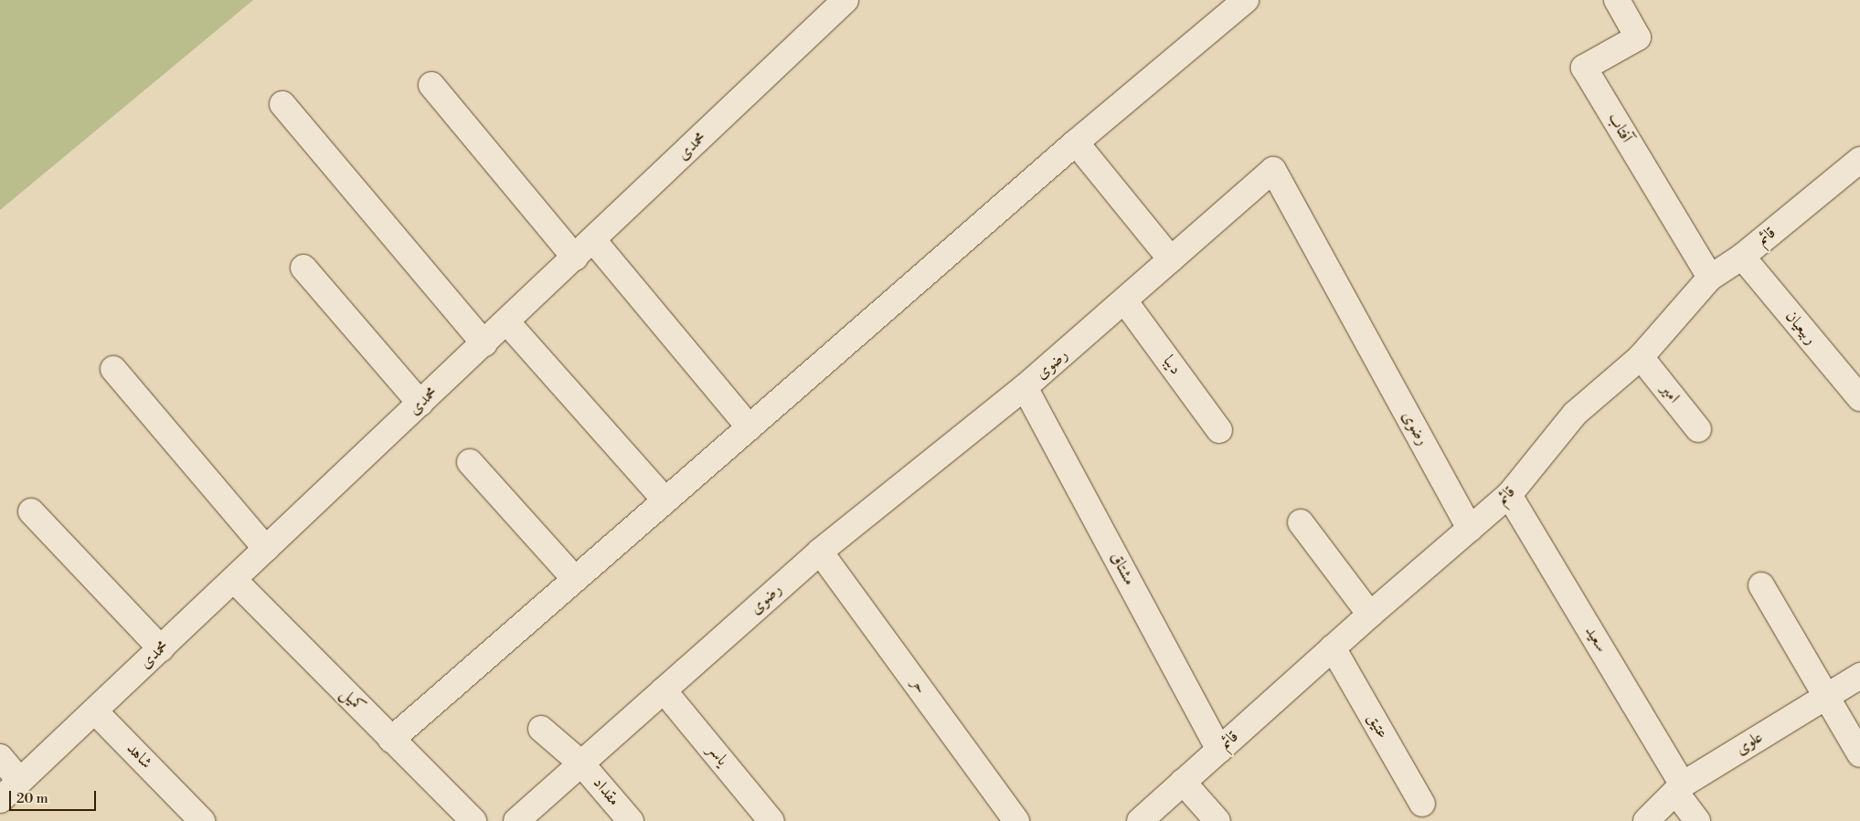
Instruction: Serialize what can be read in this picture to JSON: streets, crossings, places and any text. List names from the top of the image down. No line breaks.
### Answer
{"streets":{"street":["آفتاب","محمدی","قائم","ربیعیان","رضوی","دیبا","امیر","مشتاق","سعید","حر","کمیل","عتیق","علوی","یاسر","شاهد","مقداد"]},"crossings":[["آفتاب","قائم"],["محمدی","کمیل"],["محمدی","شاهد"],["قائم","ربیعیان"],["قائم","رضوی"],["قائم","امیر"],["قائم","مشتاق"],["قائم","سعید"],["قائم","عتیق"],["رضوی","دیبا"],["رضوی","مشتاق"],["رضوی","حر"],["رضوی","یاسر"],["رضوی","مقداد"],["سعید","علوی"]],"scale_bar":"20 m"}
